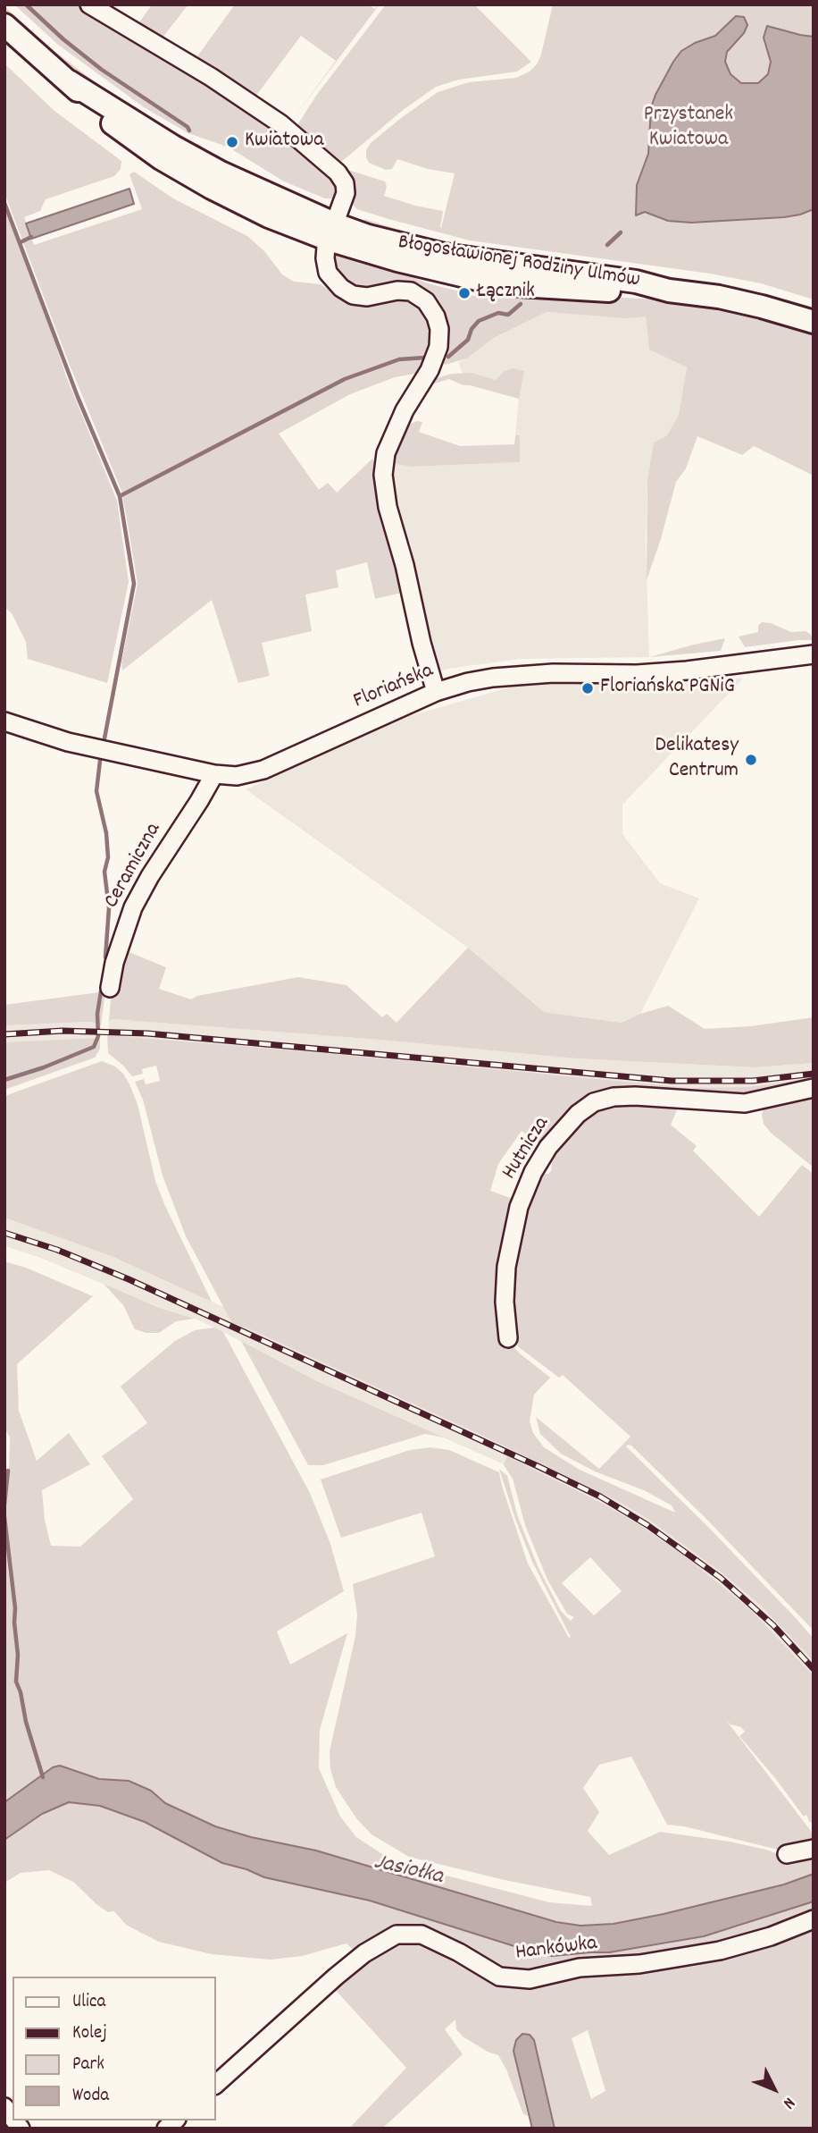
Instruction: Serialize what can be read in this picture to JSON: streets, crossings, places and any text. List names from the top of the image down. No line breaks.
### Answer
{"streets":{"main road":["Błogosławionej Rodziny Ulmów"],"street":["Floriańska","Ceramiczna","Hutnicza","Hankówka"]},"crossings":[["Floriańska","Ceramiczna"]],"water":["Jasiołka"],"parks":["Przystanek Kwiatowa"],"places":["Kwiatowa","Łącznik","Floriańska PGNiG","Delikatesy Centrum"],"legend":["Ulica","Kolej","Park","Woda"],"north":"bottom right"}
